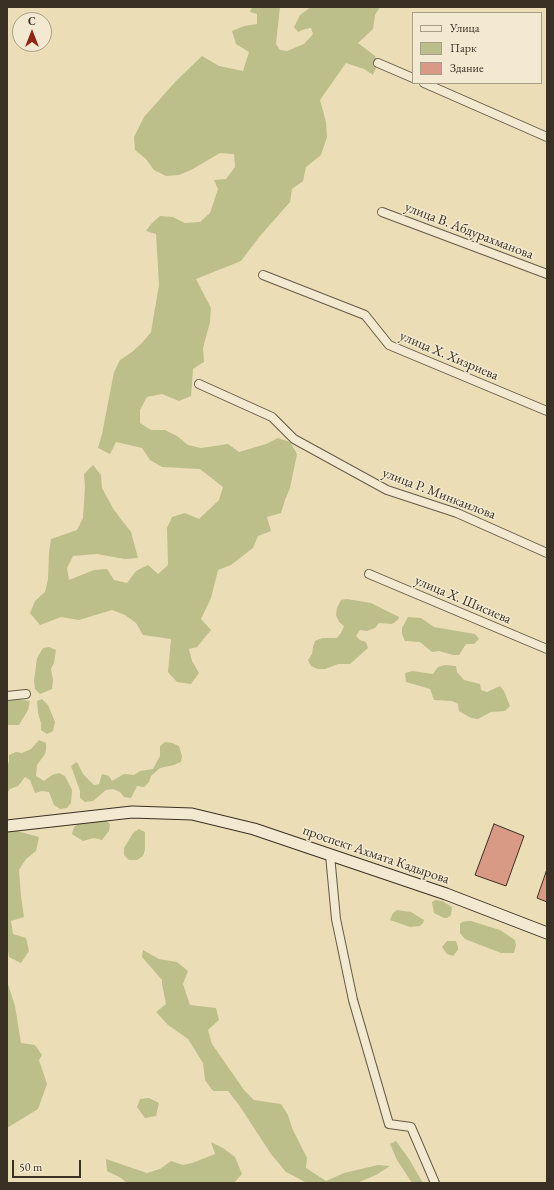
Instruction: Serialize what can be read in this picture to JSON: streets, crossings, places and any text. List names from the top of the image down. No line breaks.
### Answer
{"streets":{"street":["улица В. Абдурахманова","улица Х. Хизриева","улица Р. Минкаилова","улица Х. Шисиева","проспект Ахмата Кадырова"]},"legend":["Улица","Парк","Здание"],"scale_bar":"50 m","north":"top"}
